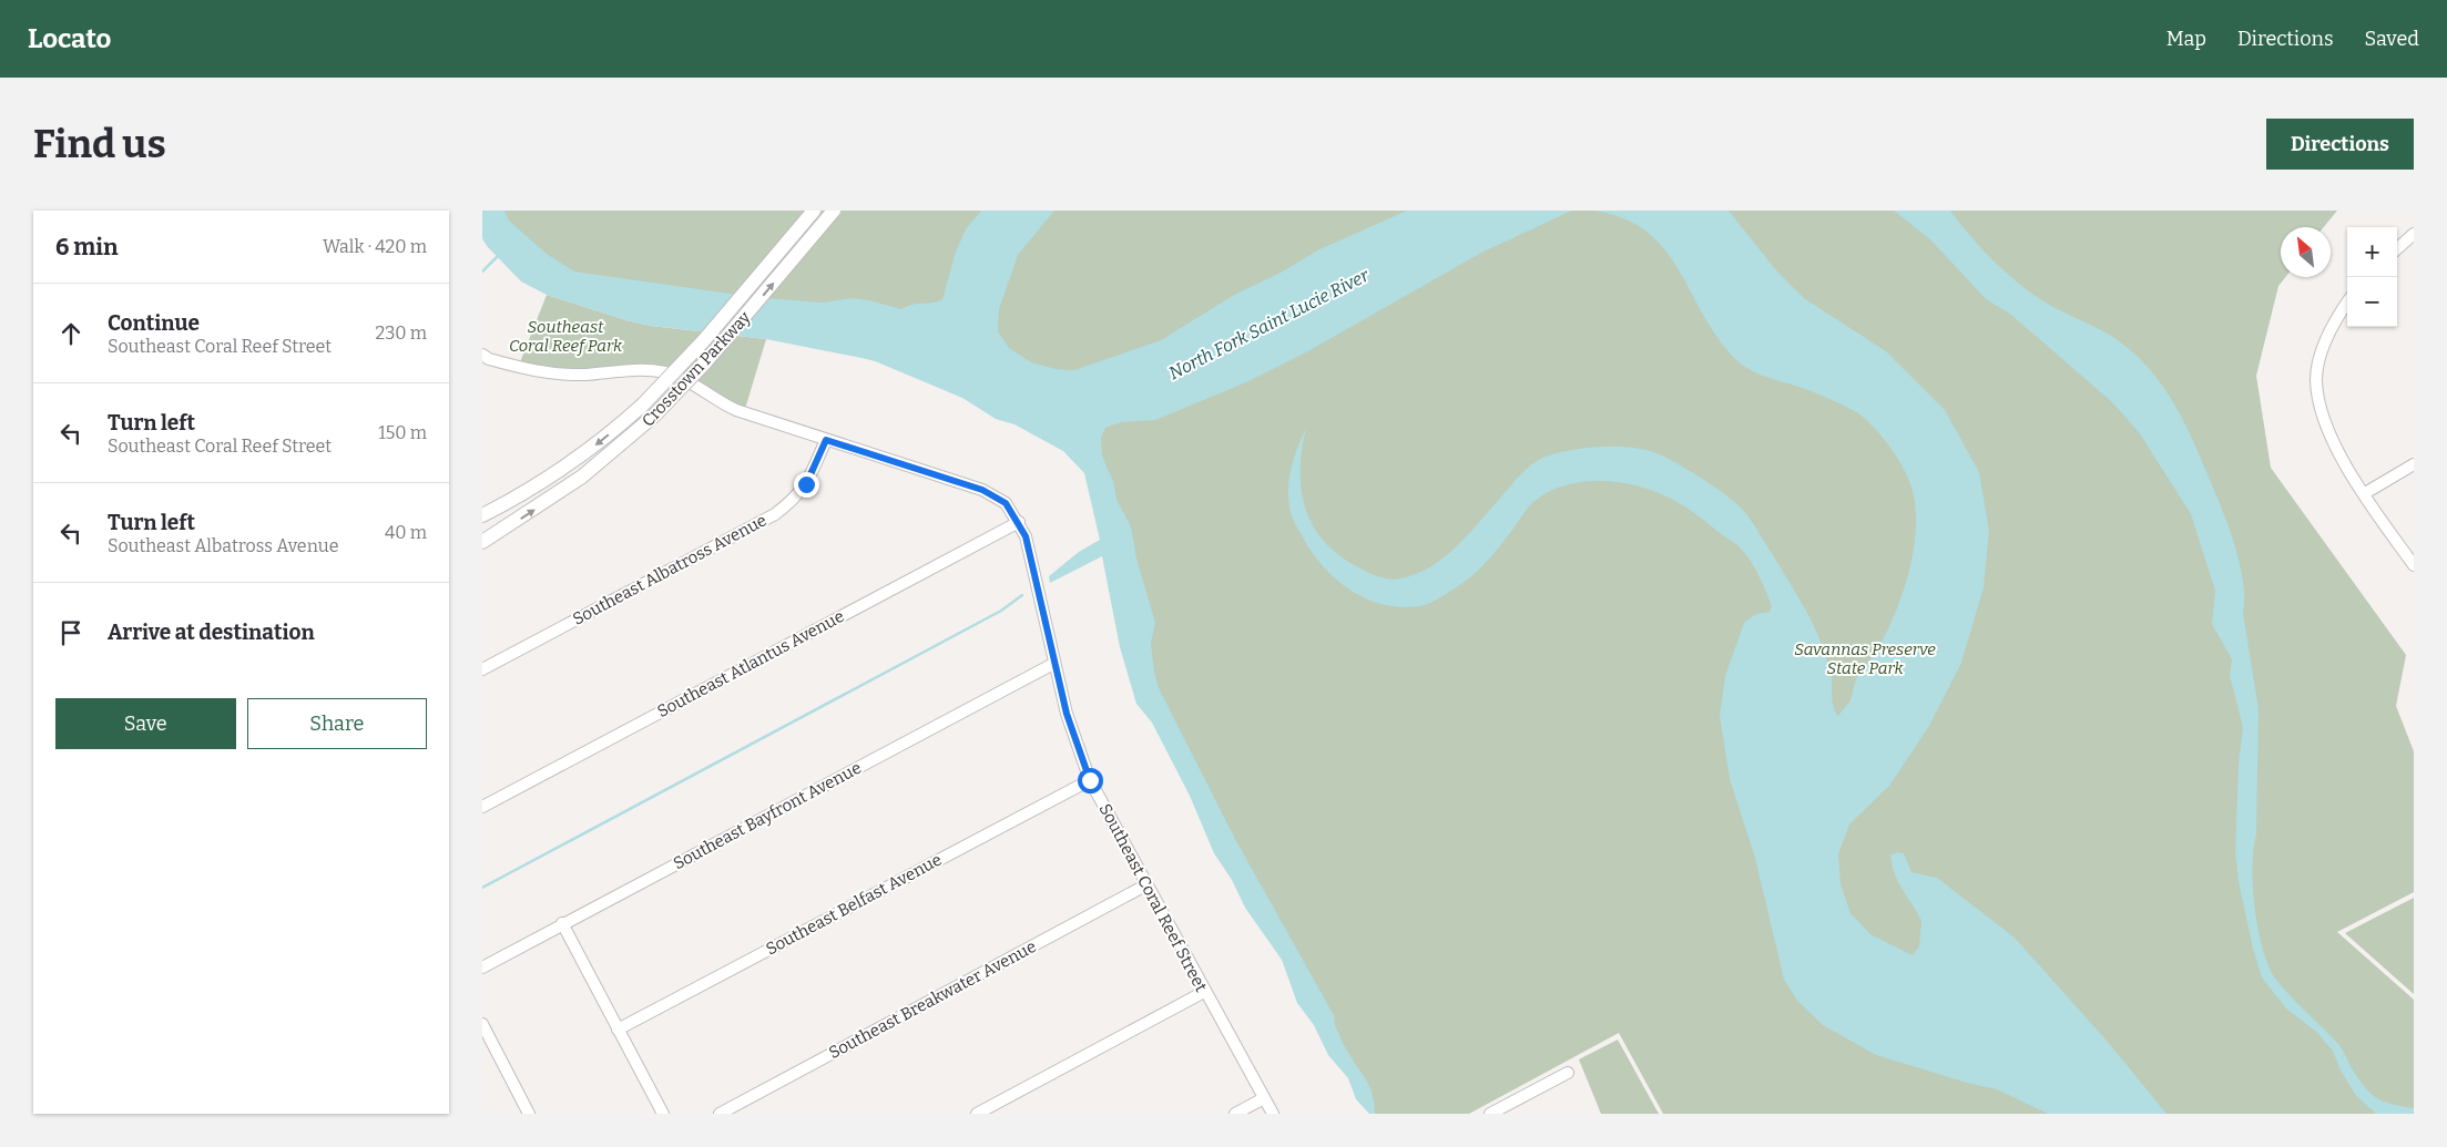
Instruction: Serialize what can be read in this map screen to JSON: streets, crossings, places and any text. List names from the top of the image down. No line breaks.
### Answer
{"streets":{"main road":["Crosstown Parkway"],"street":["Southeast Albatross Avenue","Southeast Atlantus Avenue","Southeast Bayfront Avenue","Southeast Coral Reef Street","Southeast Belfast Avenue","Southeast Breakwater Avenue"]},"crossings":[["Southeast Albatross Avenue","Southeast Coral Reef Street"],["Southeast Atlantus Avenue","Southeast Coral Reef Street"],["Southeast Bayfront Avenue","Southeast Coral Reef Street"],["Southeast Coral Reef Street","Southeast Belfast Avenue"],["Southeast Coral Reef Street","Southeast Breakwater Avenue"]],"water":["North Fork Saint Lucie River"],"parks":["Southeast Coral Reef Park","Savannas Preserve State Park"],"north":"top left","page":{"header":"Locato","nav":["Map","Directions","Saved"],"buttons":["Directions",["Save","Share"]],"title":"Find us","heading":["6 min","Walk · 420 m"],"map_buttons":["+","−"],"list":[["Continue","Southeast Coral Reef Street","230 m"],["Turn left","Southeast Coral Reef Street","150 m"],["Turn left","Southeast Albatross Avenue","40 m"],"Arrive at destination"]}}
